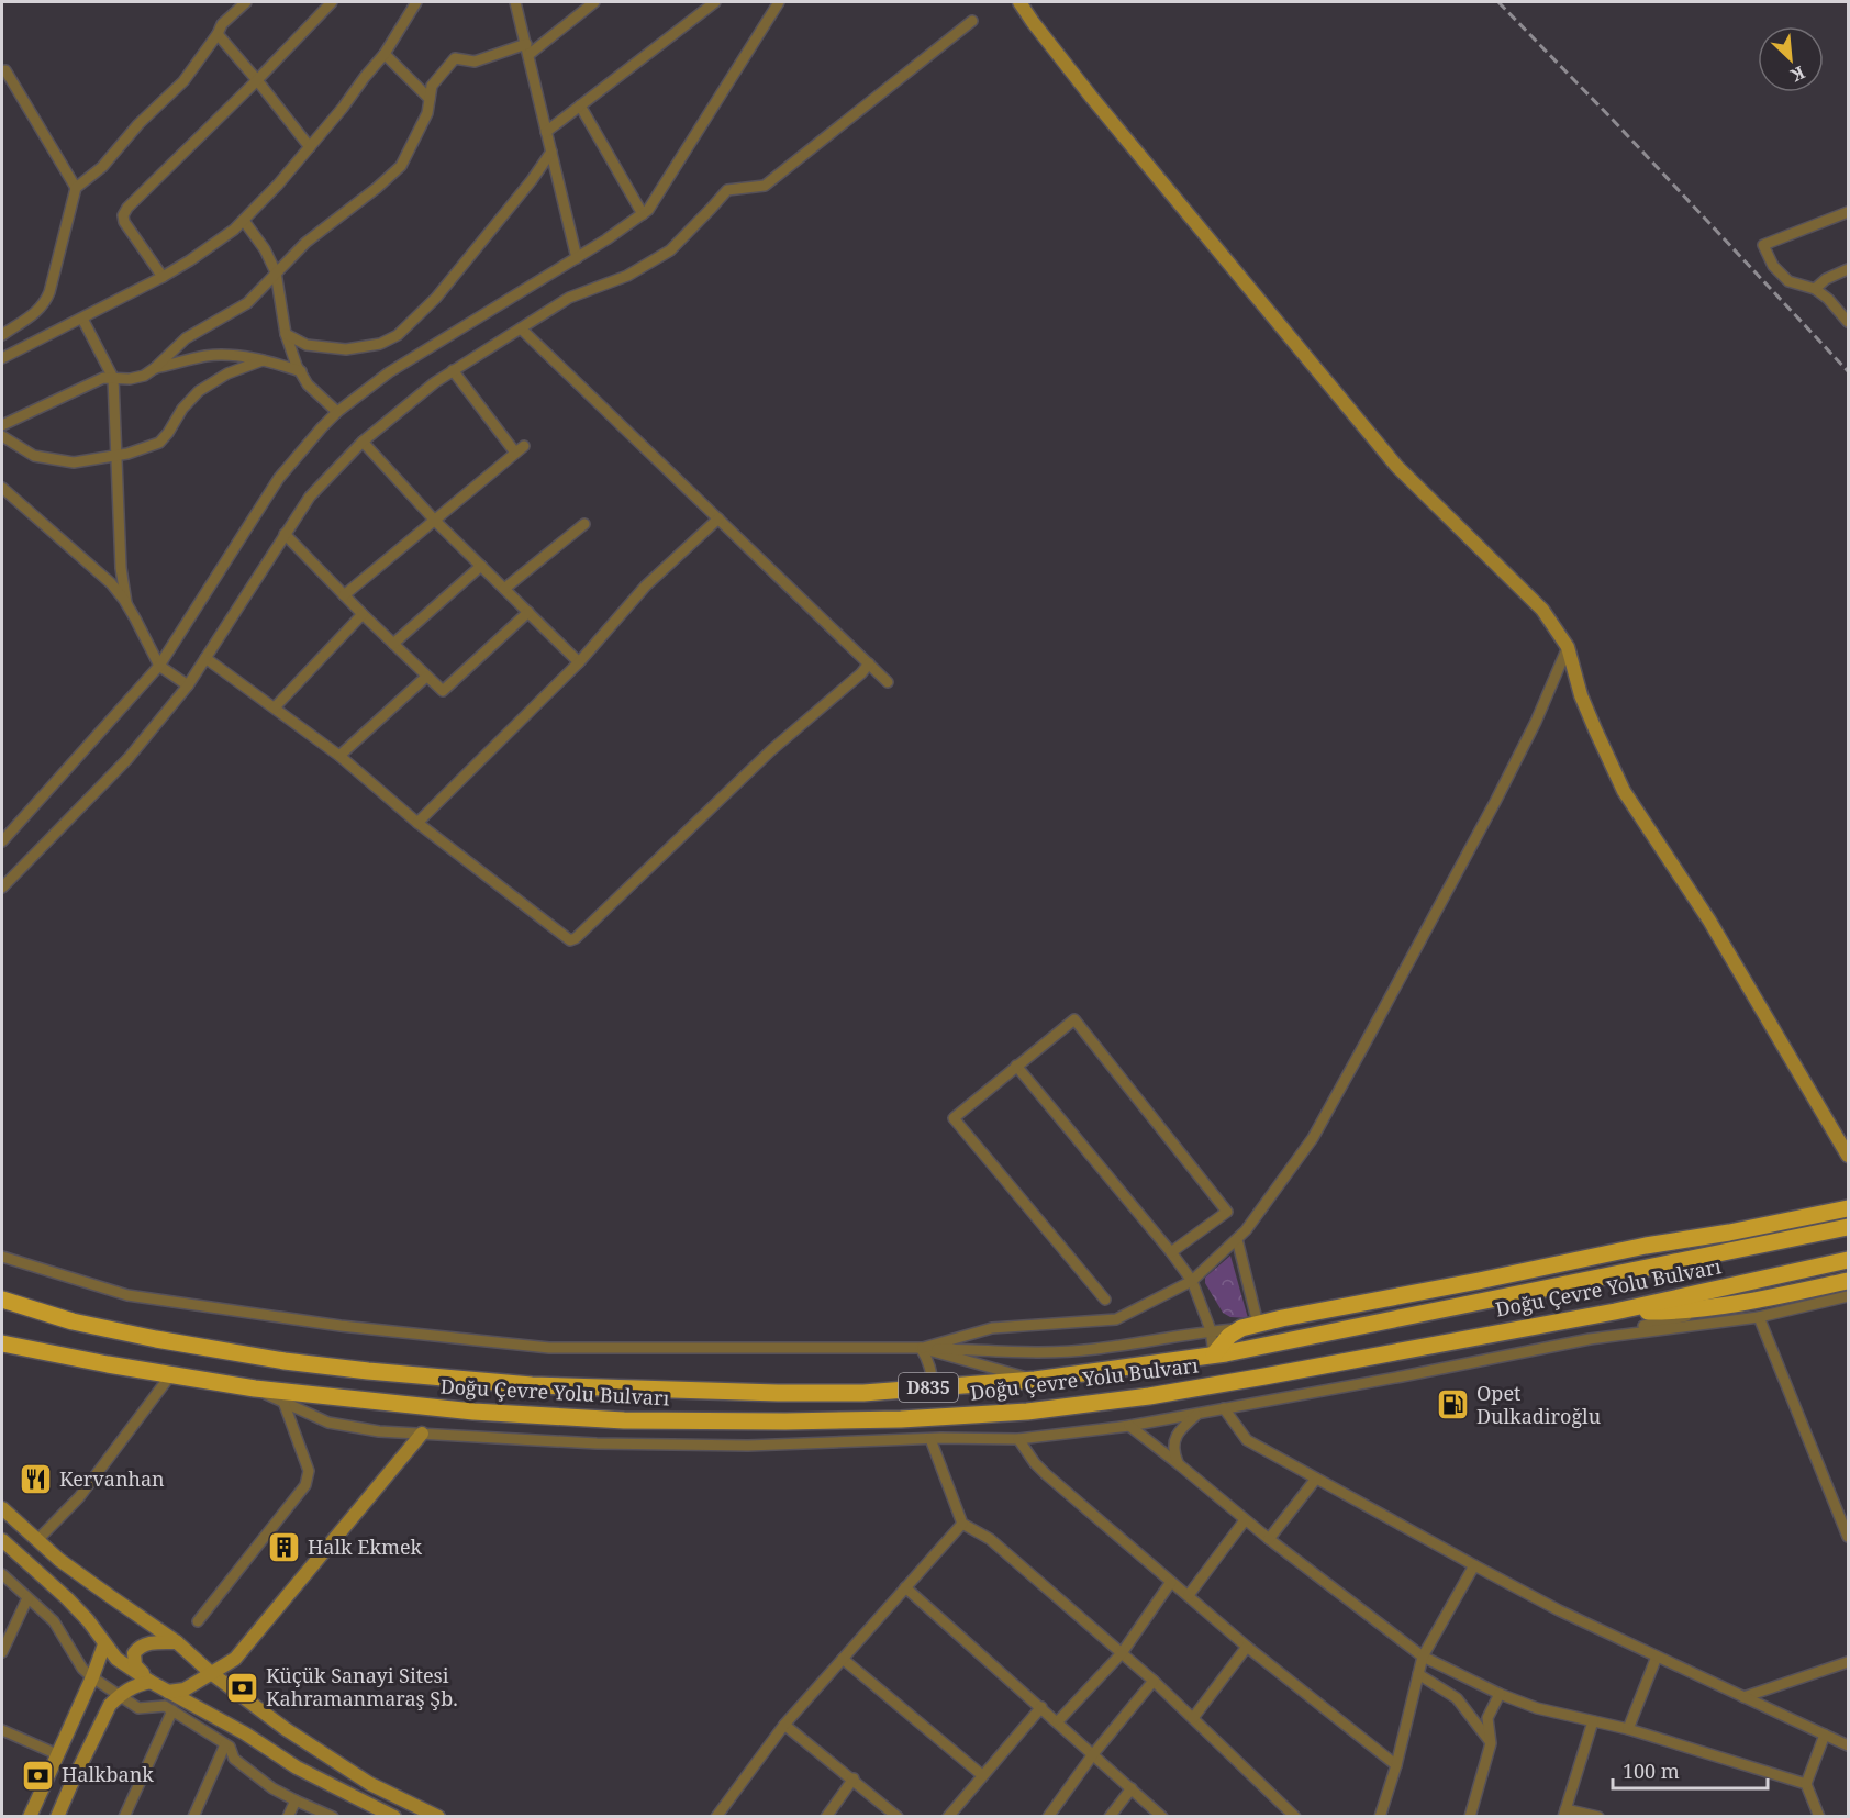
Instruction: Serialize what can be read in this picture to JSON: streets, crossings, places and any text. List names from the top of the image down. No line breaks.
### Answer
{"streets":{"highway":["Doğu Çevre Yolu Bulvarı","D835"]},"places":{"fuel station":["Opet Dulkadiroğlu"],"restaurant":["Kervanhan"],"building":["Halk Ekmek"],"bank":["Küçük Sanayi Sitesi Kahramanmaraş Şb.","Halkbank"]},"scale_bar":"100 m","north":"bottom right"}
